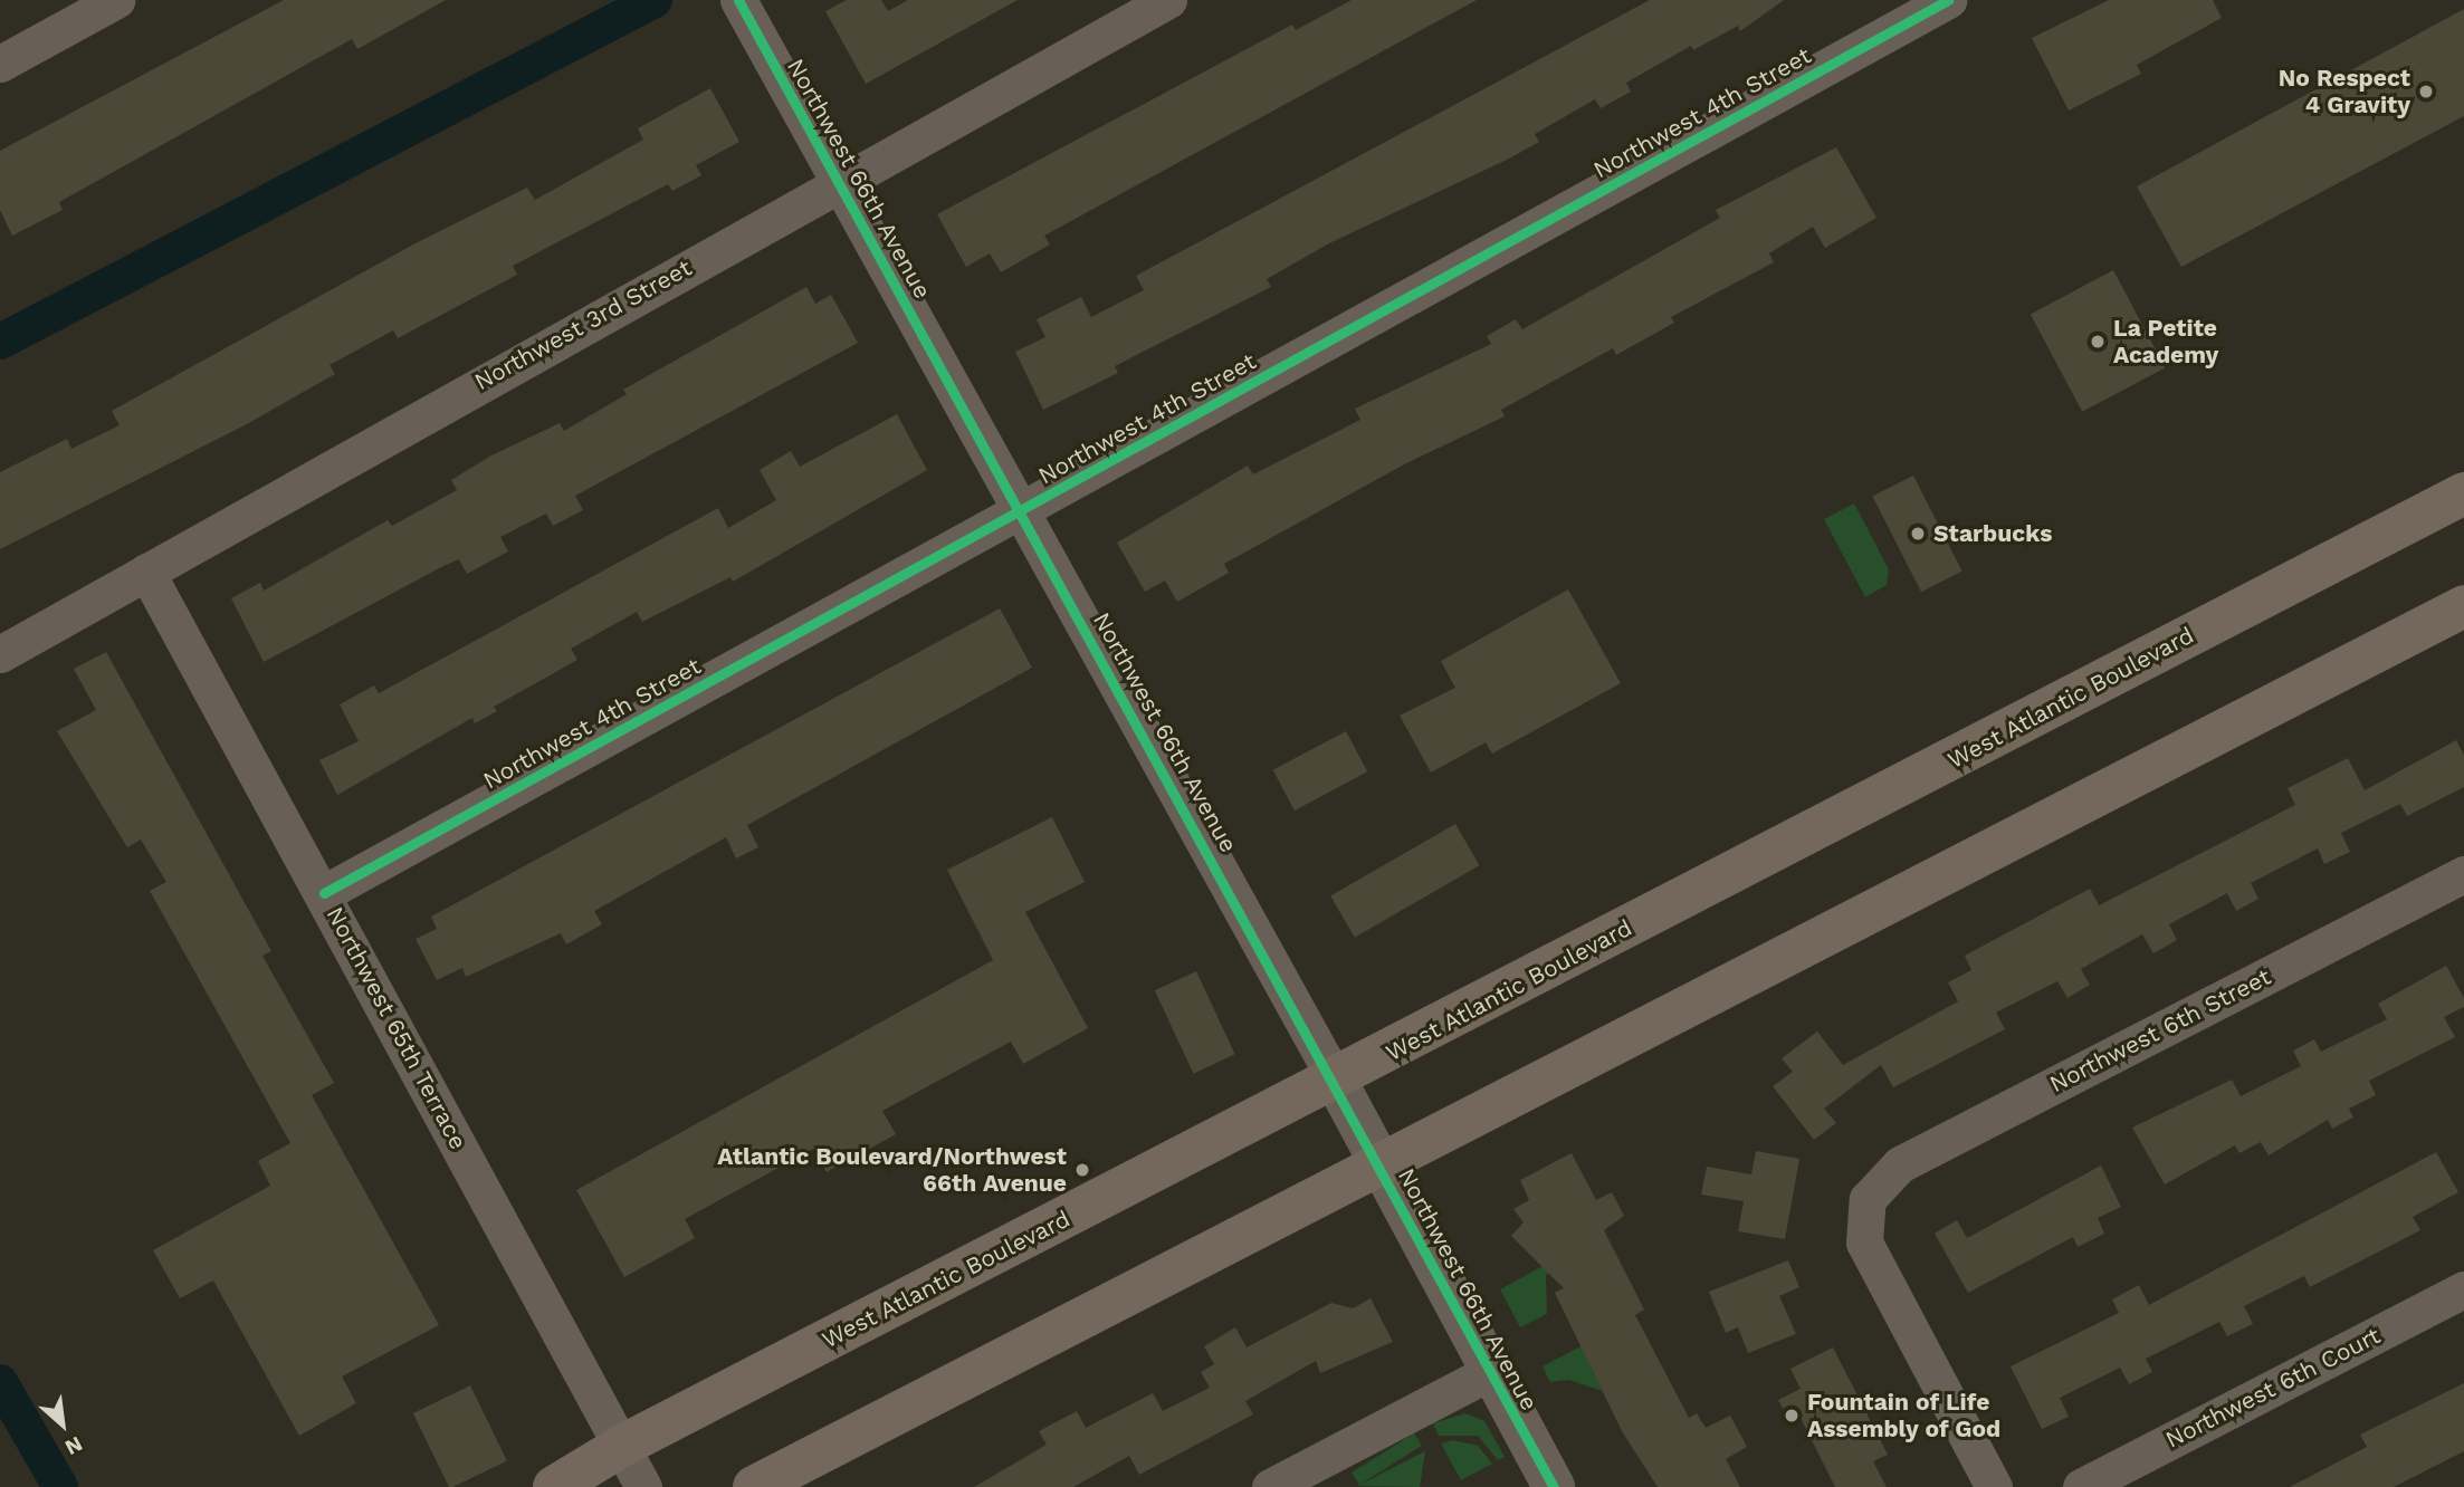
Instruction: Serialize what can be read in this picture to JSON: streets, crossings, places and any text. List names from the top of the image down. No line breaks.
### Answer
{"streets":{"main road":["West Atlantic Boulevard"],"street":["Northwest 4th Street","Northwest 66th Avenue","Northwest 3rd Street","Northwest 65th Terrace","Northwest 6th Street","Northwest 6th Court"]},"crossings":[["Northwest 4th Street","Northwest 66th Avenue"],["Northwest 4th Street","Northwest 65th Terrace"],["Northwest 66th Avenue","Northwest 3rd Street"],["Northwest 66th Avenue","West Atlantic Boulevard"],["Northwest 3rd Street","Northwest 65th Terrace"],["West Atlantic Boulevard","Northwest 65th Terrace"]],"places":["No Respect 4 Gravity","La Petite Academy","Starbucks","Atlantic Boulevard/Northwest 66th Avenue","Fountain of Life Assembly of God"],"north":"bottom right"}
